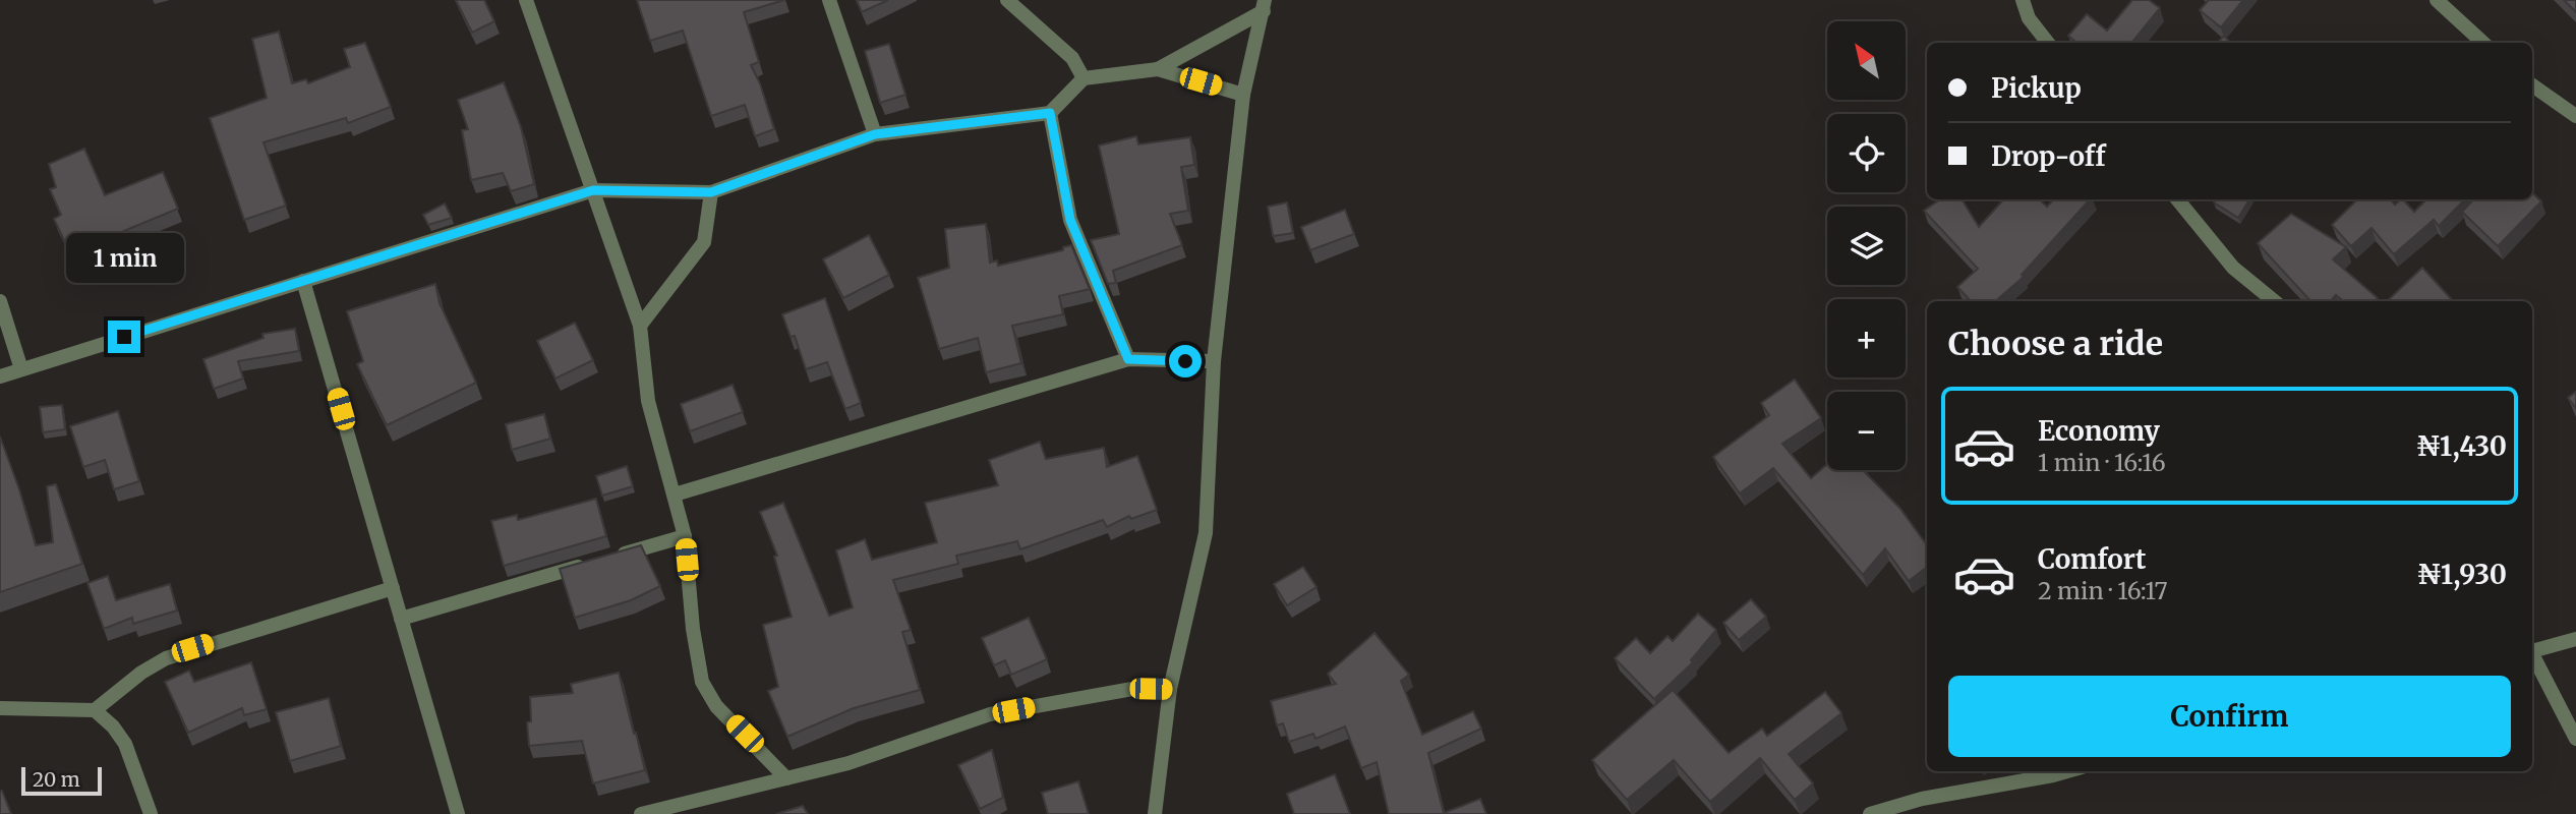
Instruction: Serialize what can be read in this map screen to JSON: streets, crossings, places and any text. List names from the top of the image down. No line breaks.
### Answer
{"scale_bar":"20 m","north":"top left","page":{"map_buttons":["+","−"],"banner":["Pickup","Drop-off"],"bubble":"1 min","heading":"Choose a ride","list":[{"name":"Economy","note":"1 min · 16:16","value":"₦1,430"},{"name":"Comfort","note":"2 min · 16:17","value":"₦1,930"}],"buttons":"Confirm","scale":"20 m"}}
